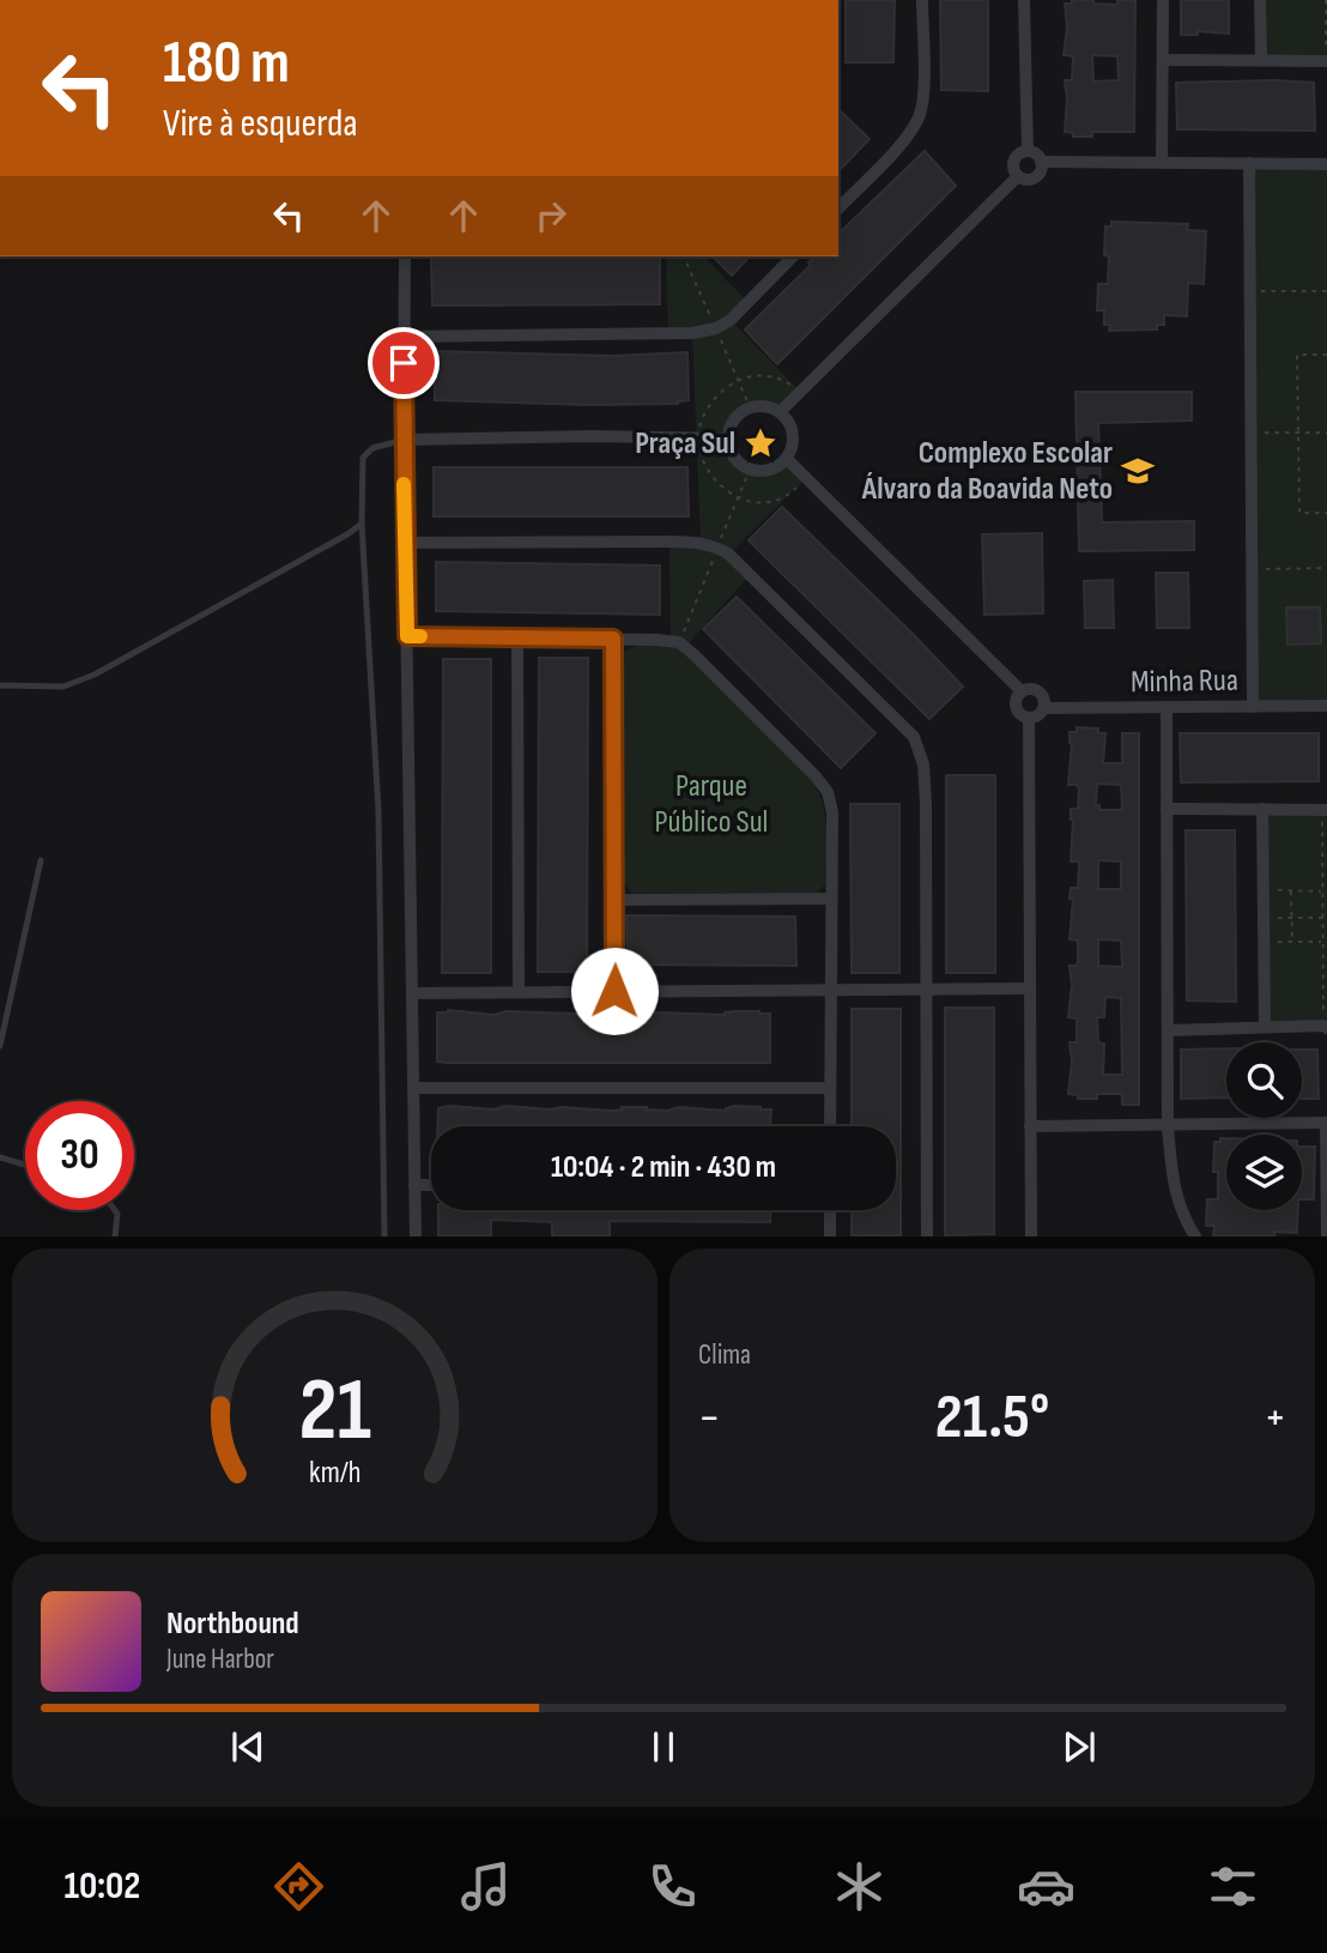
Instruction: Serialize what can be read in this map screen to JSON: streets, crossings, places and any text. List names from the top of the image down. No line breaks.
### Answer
{"streets":{"street":["Minha Rua"]},"parks":["Parque Público Sul"],"places":{"place":["Praça Sul"],"school or university":["Complexo Escolar Álvaro da Boavida Neto"]},"page":{"turn":["180 m","Vire à esquerda"],"limit":"30","trip":"10:04 · 2 min · 430 m","tile":"Clima","heat":["−","21.5°","+"],"song":["Northbound","June Harbor"],"tabs":"10:02","gauge":["21","km/h"]}}
